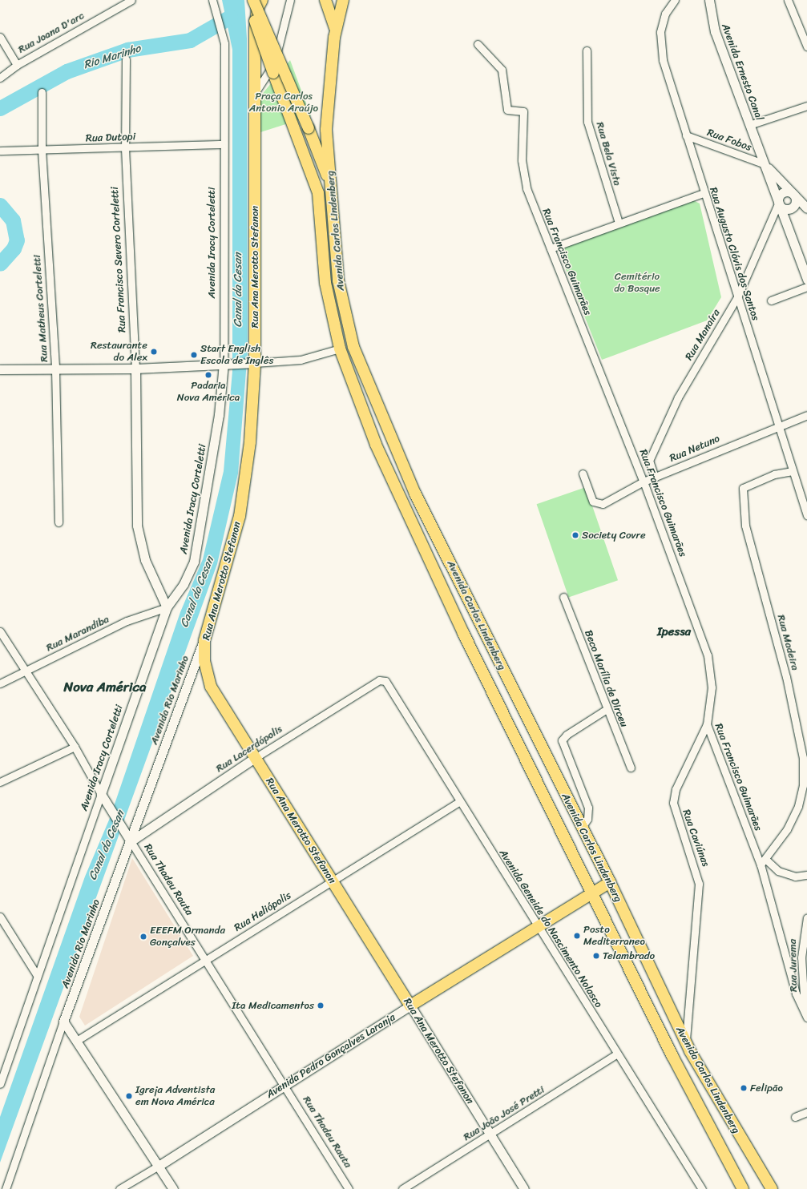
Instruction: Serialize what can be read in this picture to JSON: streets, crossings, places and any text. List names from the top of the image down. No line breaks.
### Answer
{"streets":{"main road":["Avenida Carlos Lindenberg","Rua Ana Merotto Stefanon","Avenida Pedro Gonçalves Laranja"],"street":["Rua Joana D'arc","Avenida Ernesto Canal","Rua Dutopi","Rua Fobos","Rua Bela Vista","Avenida Iracy Corteletti","Rua Augusto Clóvis dos Santos","Rua Francisco Severo Corteletti","Rua Francisco Guimarães","Rua Matheus Corteletti","Rua Manaíra","Rua Netuno","Rua Marandiba","Rua Madeira","Beco Marília de Dirceu","Avenida Rio Marinho","Rua Lacerdópolis","Rua Caviúnas","Rua Thadeu Rauta","Rua Heliópolis","Avenida Geneide do Nascimento Nolasco","Rua Jurema","Rua João José Pretti"]},"crossings":[["Avenida Ernesto Canal","Rua Fobos"],["Avenida Ernesto Canal","Rua Manaíra"],["Rua Dutopi","Avenida Iracy Corteletti"],["Rua Dutopi","Rua Francisco Severo Corteletti"],["Rua Dutopi","Rua Matheus Corteletti"],["Rua Fobos","Rua Augusto Clóvis dos Santos"],["Avenida Carlos Lindenberg","Rua Caviúnas"],["Avenida Carlos Lindenberg","Avenida Pedro Gonçalves Laranja"],["Avenida Iracy Corteletti","Rua Francisco Severo Corteletti"],["Avenida Iracy Corteletti","Rua Marandiba"],["Avenida Iracy Corteletti","Rua Thadeu Rauta"],["Rua Augusto Clóvis dos Santos","Rua Manaíra"],["Rua Augusto Clóvis dos Santos","Rua Netuno"],["Rua Augusto Clóvis dos Santos","Rua Madeira"],["Rua Francisco Severo Corteletti","Rua Marandiba"],["Rua Francisco Guimarães","Rua Netuno"],["Rua Francisco Guimarães","Rua Madeira"],["Rua Francisco Guimarães","Rua Caviúnas"],["Rua Francisco Guimarães","Rua Jurema"],["Rua Ana Merotto Stefanon","Avenida Rio Marinho"],["Rua Ana Merotto Stefanon","Rua Lacerdópolis"],["Rua Ana Merotto Stefanon","Rua Heliópolis"],["Rua Ana Merotto Stefanon","Avenida Pedro Gonçalves Laranja"],["Rua Ana Merotto Stefanon","Rua João José Pretti"],["Rua Manaíra","Rua Netuno"],["Rua Marandiba","Rua Thadeu Rauta"],["Avenida Rio Marinho","Rua Lacerdópolis"],["Avenida Rio Marinho","Rua Thadeu Rauta"],["Rua Lacerdópolis","Rua Thadeu Rauta"],["Rua Lacerdópolis","Avenida Geneide do Nascimento Nolasco"],["Rua Thadeu Rauta","Rua Heliópolis"],["Rua Thadeu Rauta","Avenida Pedro Gonçalves Laranja"],["Rua Heliópolis","Avenida Geneide do Nascimento Nolasco"],["Avenida Geneide do Nascimento Nolasco","Avenida Pedro Gonçalves Laranja"],["Avenida Geneide do Nascimento Nolasco","Rua João José Pretti"]],"districts":["Ipessa","Nova América"],"water":["Rio Marinho","Canal da Cesan"],"parks":["Praça Carlos Antonio Araújo","Cemitério do Bosque"],"places":["Restaurante do Alex","Start English Escola de Inglês","Padaria Nova América","Society Covre","Posto Mediterraneo","EEEFM Ormanda Gonçalves","Telambrado","Ita Medicamentos","Felipão","Igreja Adventista em Nova América"]}
